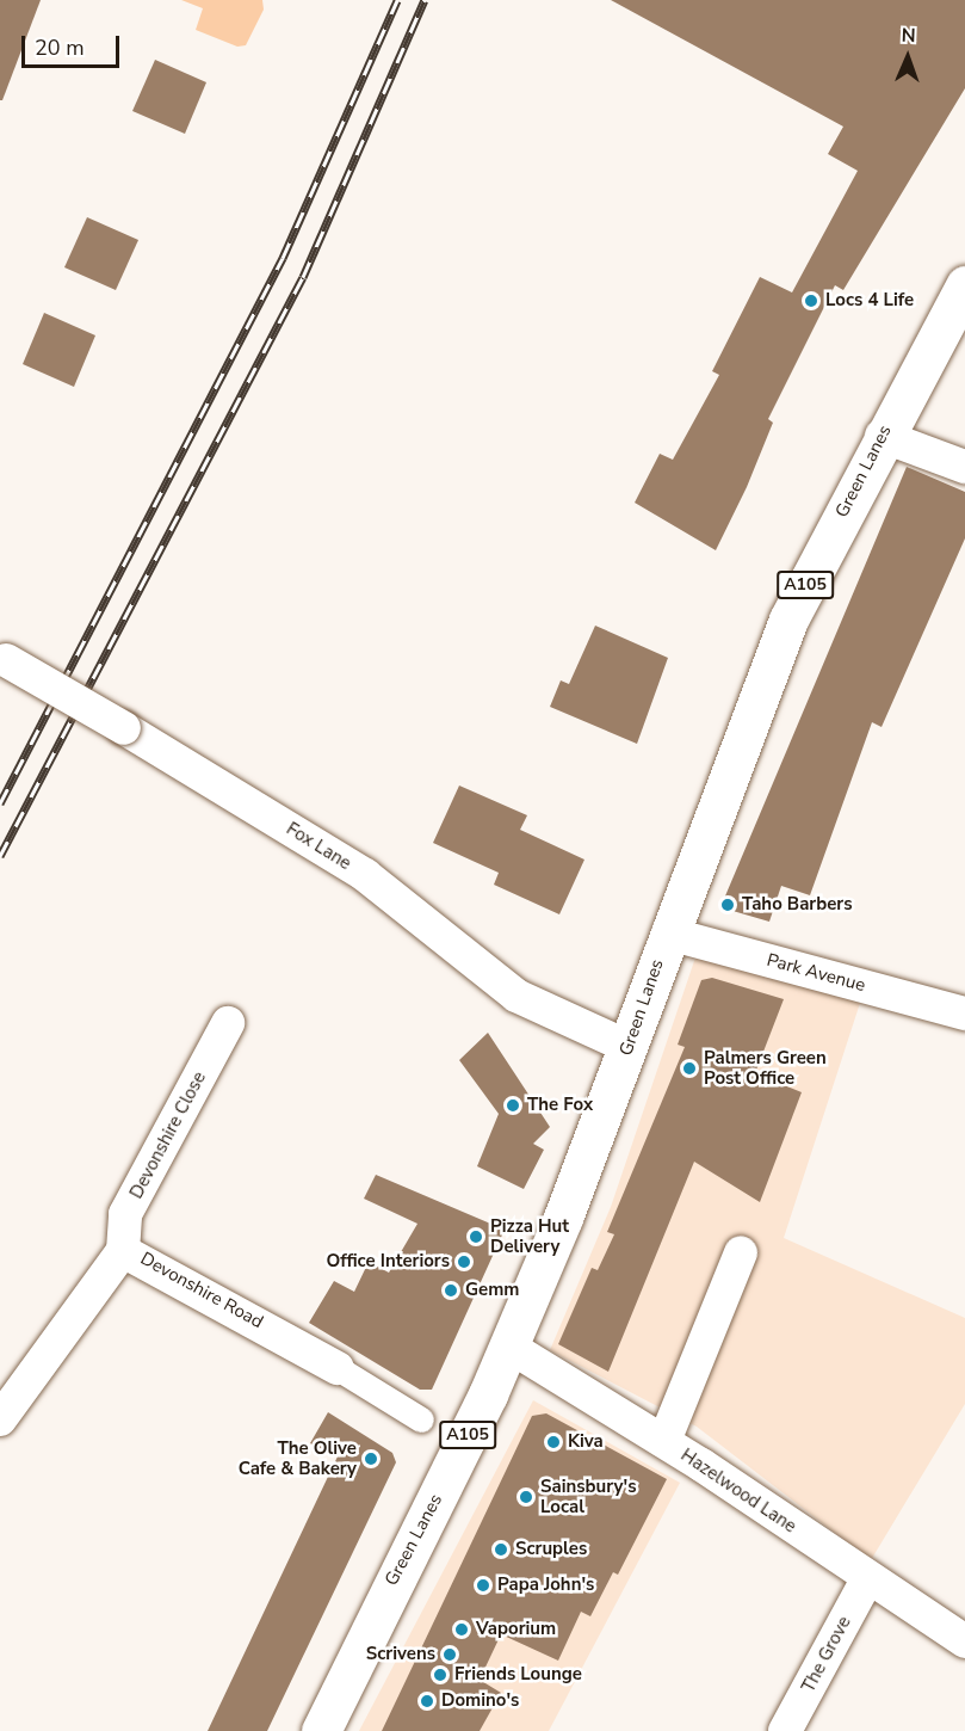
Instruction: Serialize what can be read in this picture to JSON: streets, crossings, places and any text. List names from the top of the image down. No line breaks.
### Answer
{"streets":{"main road":["Green Lanes","A105"],"street":["Fox Lane","Park Avenue","Devonshire Close","Devonshire Road","Hazelwood Lane","The Grove"]},"crossings":[["Green Lanes","Fox Lane"],["Green Lanes","Park Avenue"],["Green Lanes","Hazelwood Lane"],["Devonshire Close","Devonshire Road"],["Hazelwood Lane","The Grove"]],"places":["Locs 4 Life","Taho Barbers","Palmers Green Post Office","The Fox","Pizza Hut Delivery","Office Interiors","Gemm","Kiva","The Olive Cafe & Bakery","Sainsbury's Local","Scruples","Papa John's","Vaporium","Scrivens","Friends Lounge","Domino's"],"scale_bar":"20 m","north":"top"}
